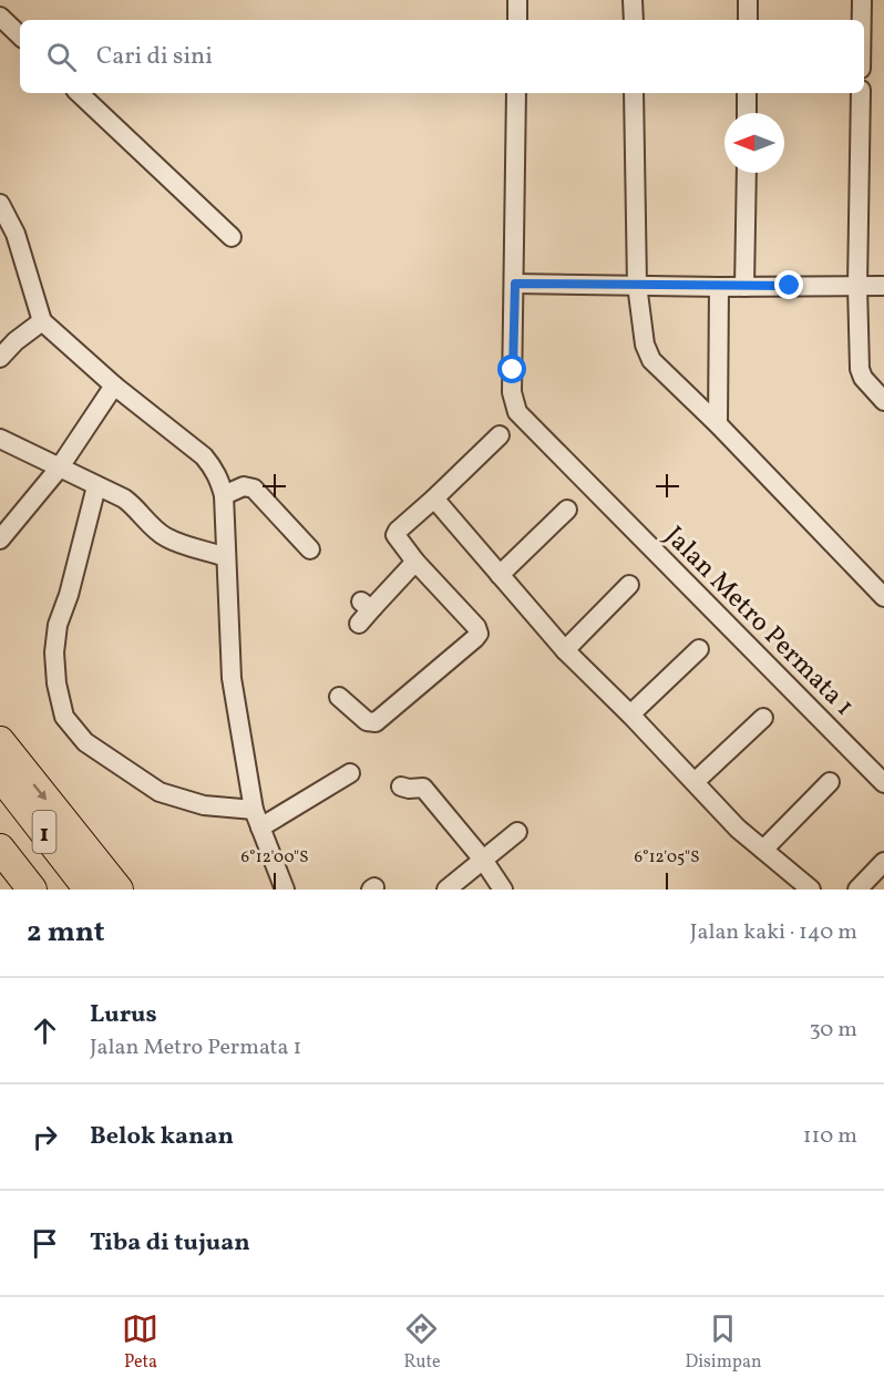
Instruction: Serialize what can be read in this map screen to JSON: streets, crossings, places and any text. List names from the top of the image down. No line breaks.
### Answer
{"streets":{"highway":["1"],"street":["Jalan Metro Permata 1"]},"north":"left","page":{"search":"Cari di sini","heading":["2 mnt","Jalan kaki · 140 m"],"list":[["Lurus","Jalan Metro Permata 1","30 m"],["Belok kanan","110 m"],"Tiba di tujuan"],"nav":["Peta","Rute","Disimpan"]},"coordinates":["6°12'00\"S","6°12'05\"S"]}
